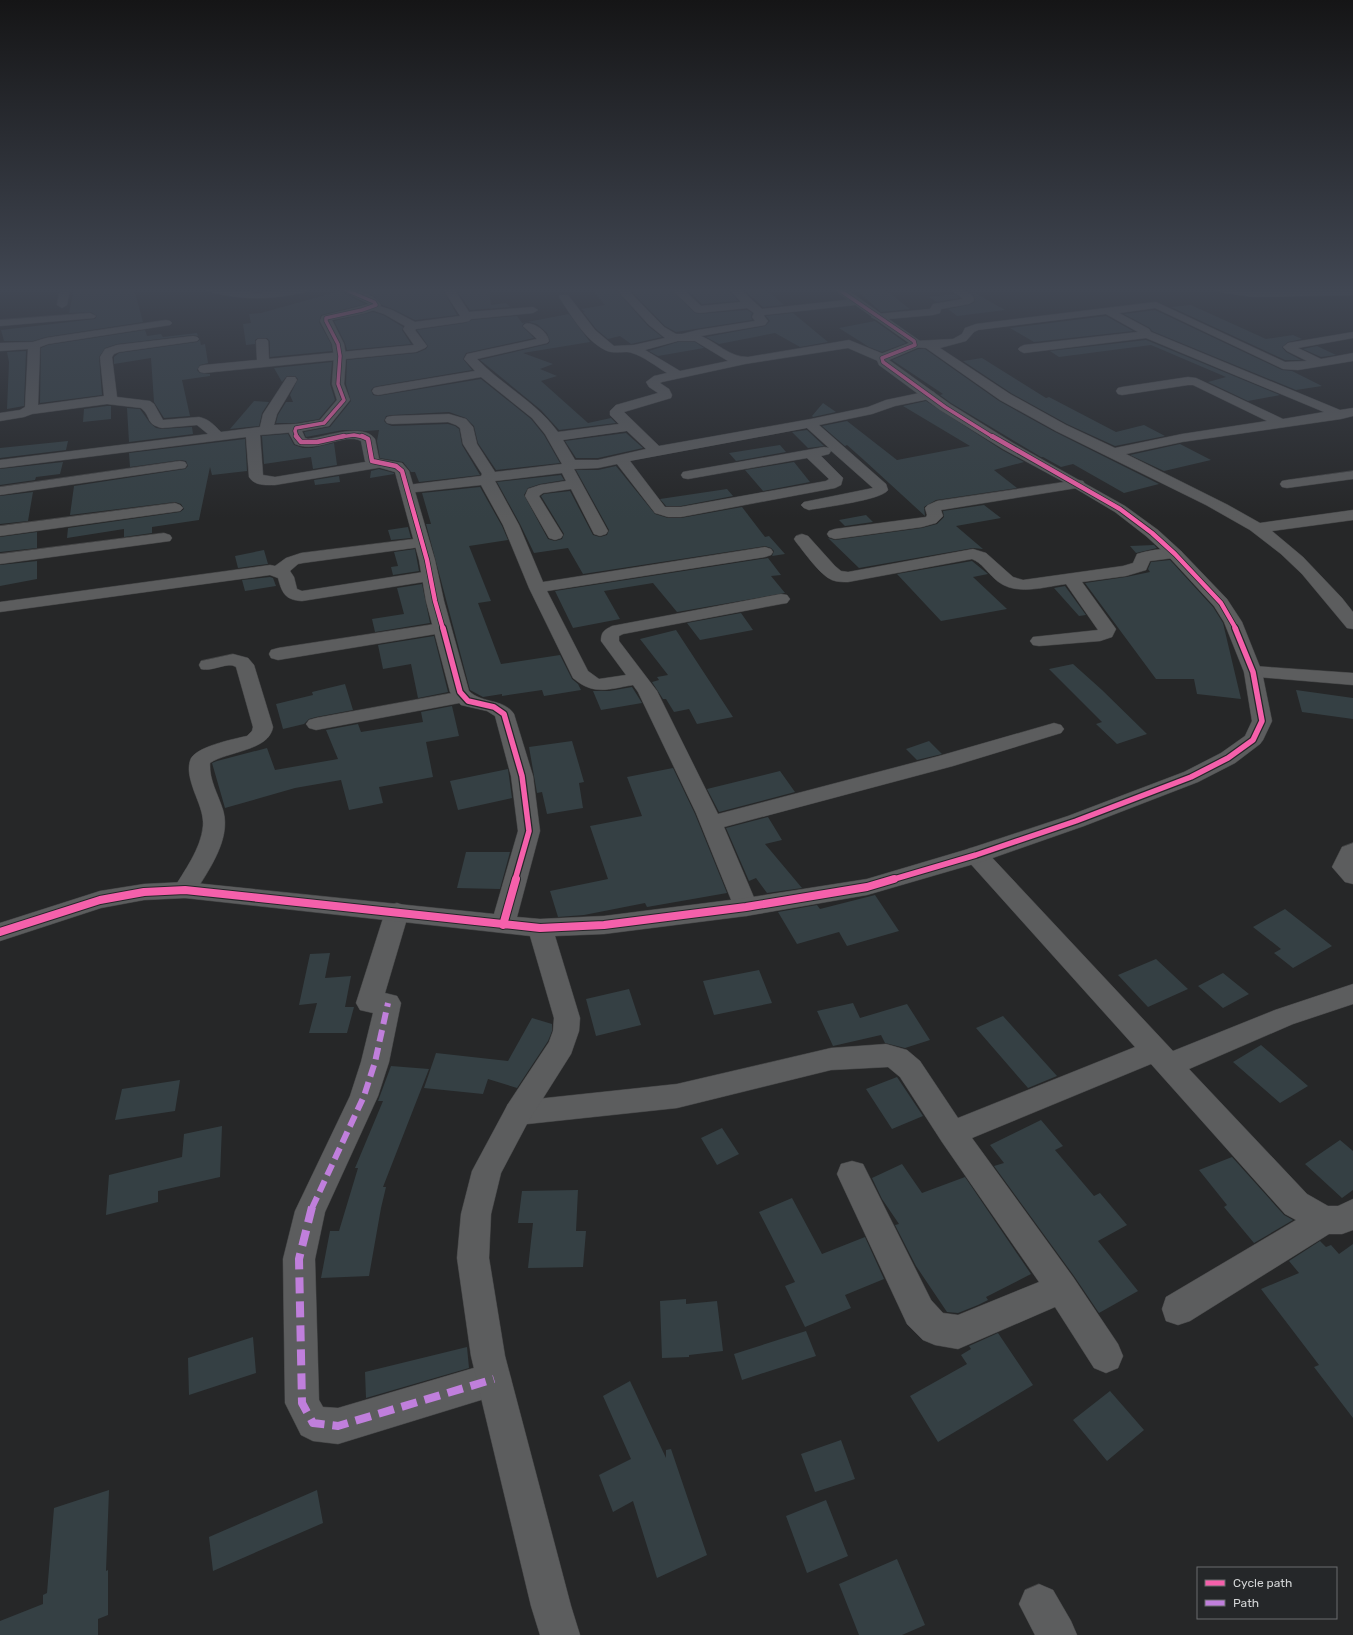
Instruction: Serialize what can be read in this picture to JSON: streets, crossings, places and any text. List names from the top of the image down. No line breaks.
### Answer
{"legend":["Cycle path","Path"]}
